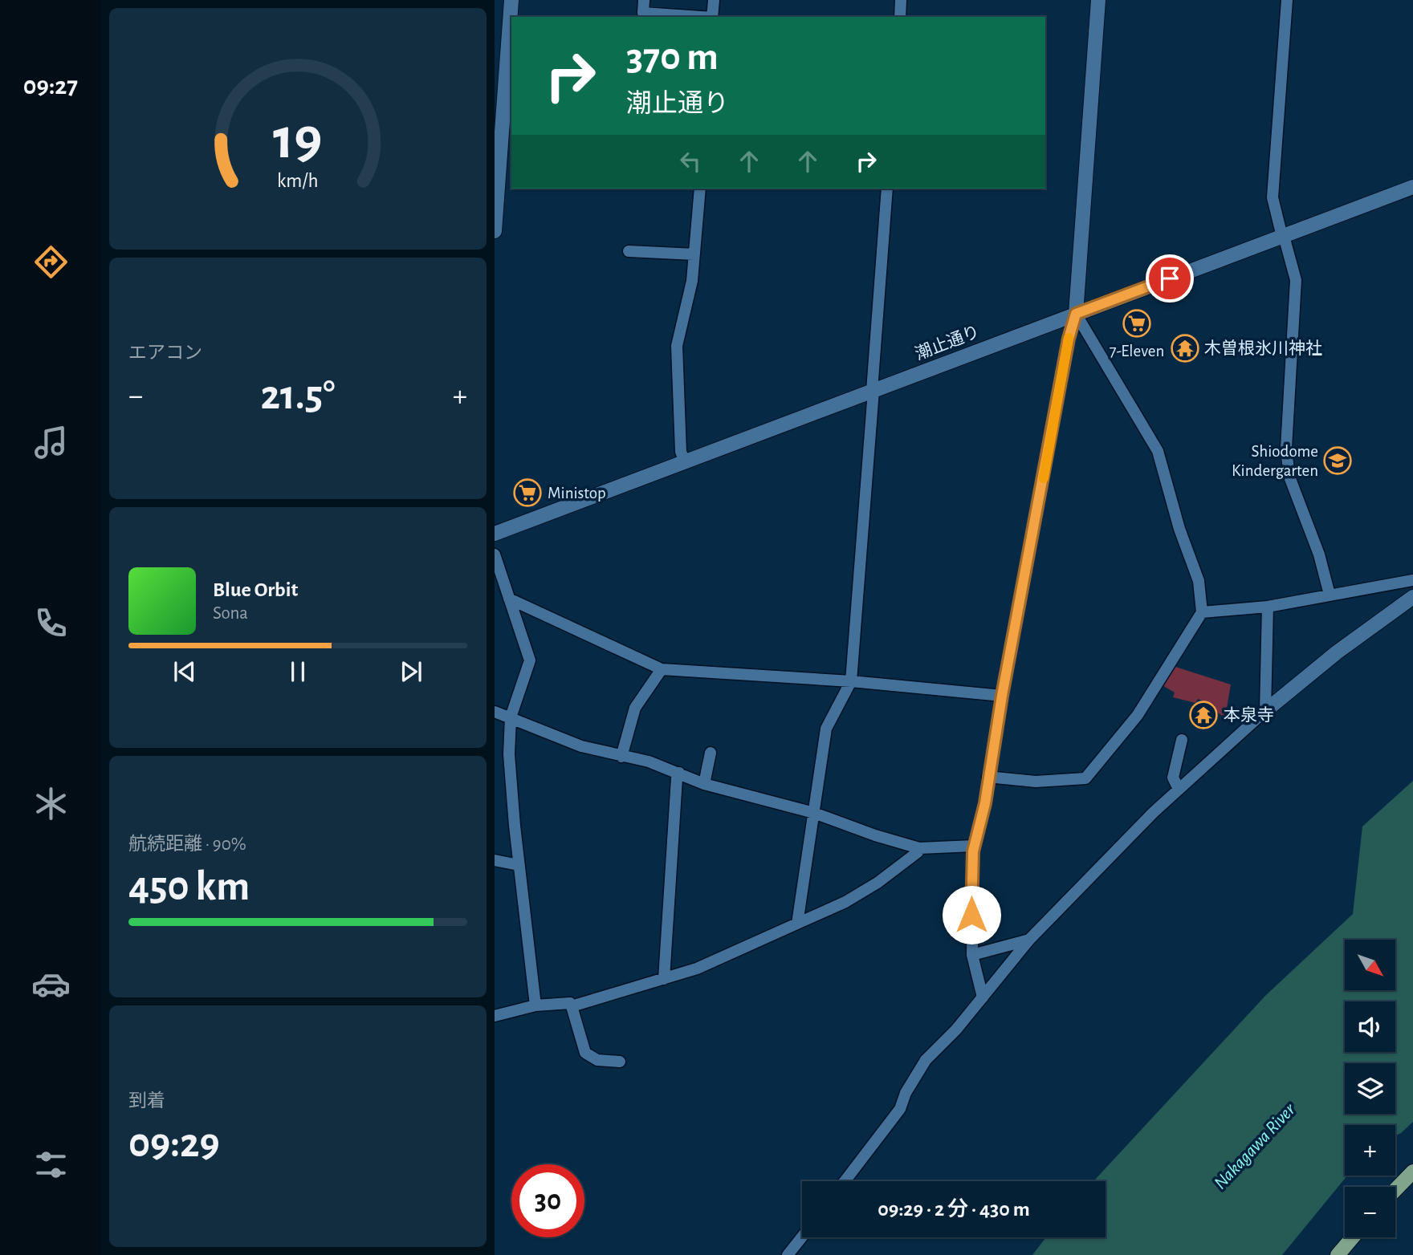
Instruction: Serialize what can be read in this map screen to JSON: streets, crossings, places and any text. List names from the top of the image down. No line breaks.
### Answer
{"streets":{"street":["潮止通り"]},"water":["Nakagawa River"],"places":{"supermarket":["7-Eleven","Ministop"],"temple":["木曽根氷川神社","本泉寺"],"school or university":["Shiodome Kindergarten"]},"north":"bottom right","page":{"tabs":"09:27","turn":["370 m","潮止通り"],"tile":["エアコン",["航続距離 · 90%","450 km"],["到着","09:29"]],"heat":["−","21.5°","+"],"song":["Blue Orbit","Sona"],"map_buttons":["+","−"],"limit":"30","trip":"09:29 · 2 分 · 430 m","gauge":["19","km/h"]}}
